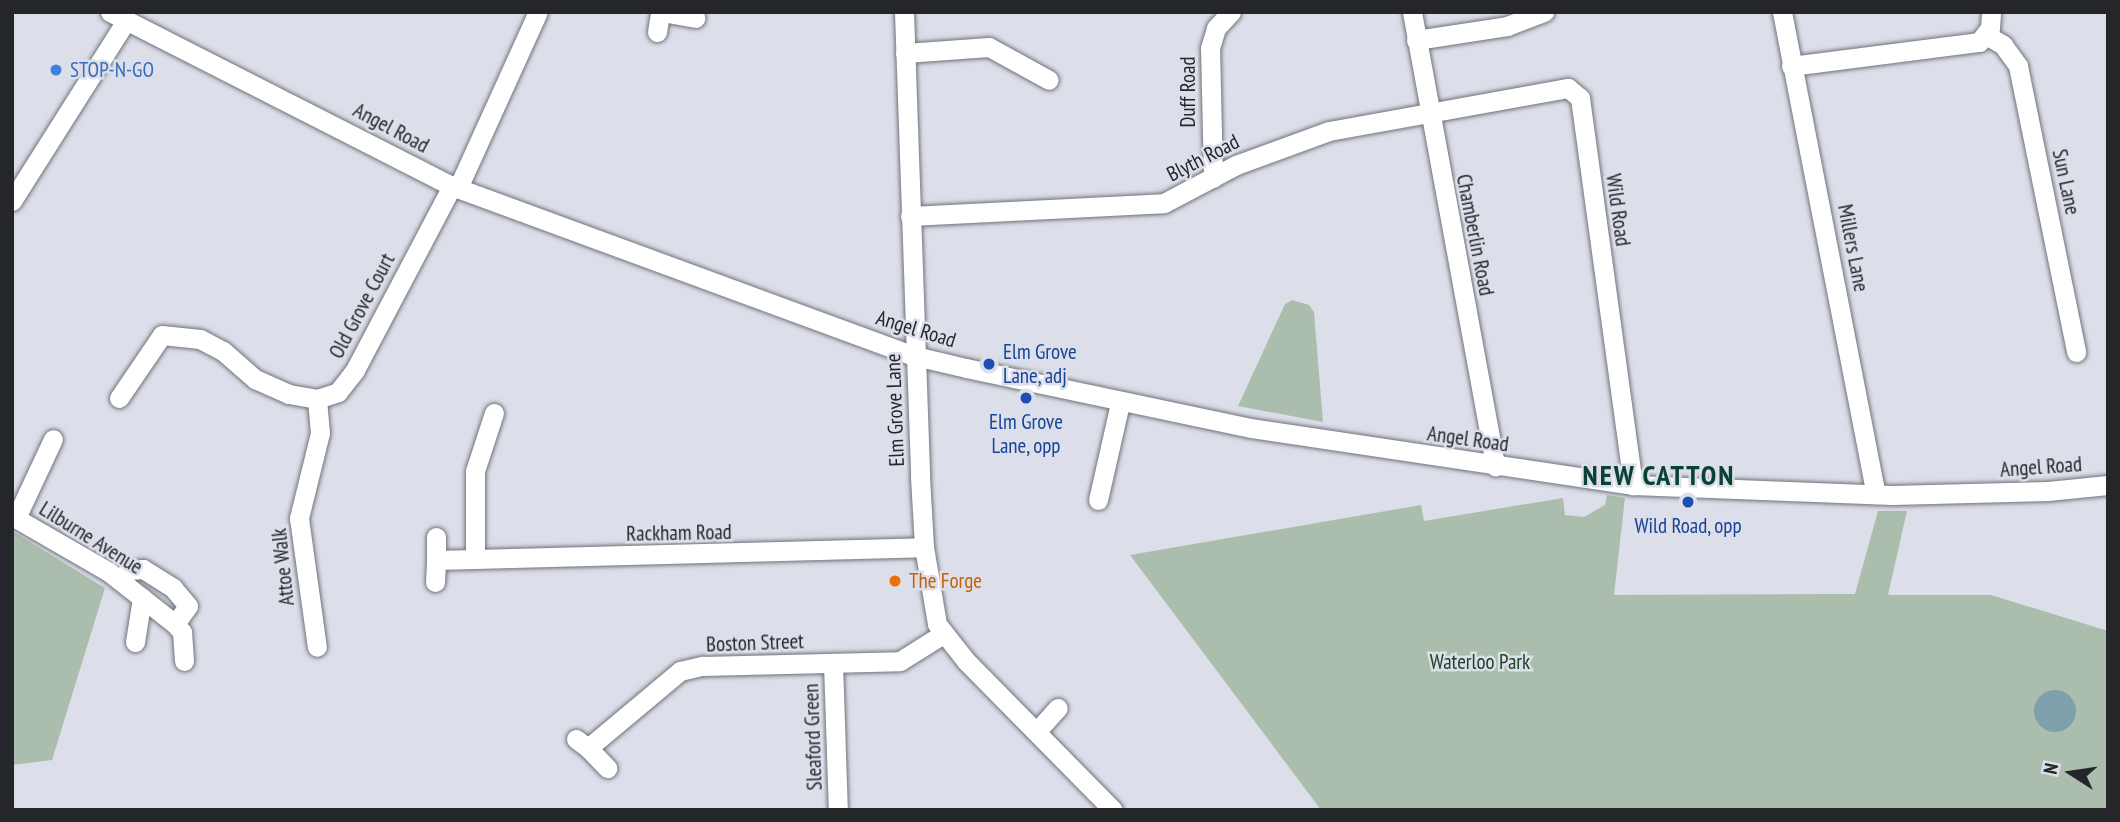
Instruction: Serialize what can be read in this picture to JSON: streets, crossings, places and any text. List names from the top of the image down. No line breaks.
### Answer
{"streets":{"street":["Duff Road","Angel Road","Blyth Road","Sun Lane","Wild Road","Chamberlin Road","Millers Lane","Old Grove Court","Elm Grove Lane","Rackham Road","Lilburne Avenue","Attoe Walk","Boston Street","Sleaford Green"]},"crossings":[["Duff Road","Blyth Road"],["Angel Road","Wild Road"],["Angel Road","Chamberlin Road"],["Angel Road","Millers Lane"],["Angel Road","Old Grove Court"],["Angel Road","Elm Grove Lane"],["Blyth Road","Wild Road"],["Blyth Road","Chamberlin Road"],["Blyth Road","Elm Grove Lane"],["Wild Road","Chamberlin Road"],["Old Grove Court","Attoe Walk"],["Elm Grove Lane","Rackham Road"],["Elm Grove Lane","Boston Street"],["Boston Street","Sleaford Green"]],"districts":["NEW CATTON"],"parks":["Waterloo Park"],"places":["STOP-N-GO","Elm Grove Lane, adj","Elm Grove Lane, opp","Wild Road, opp","The Forge"],"north":"left"}
